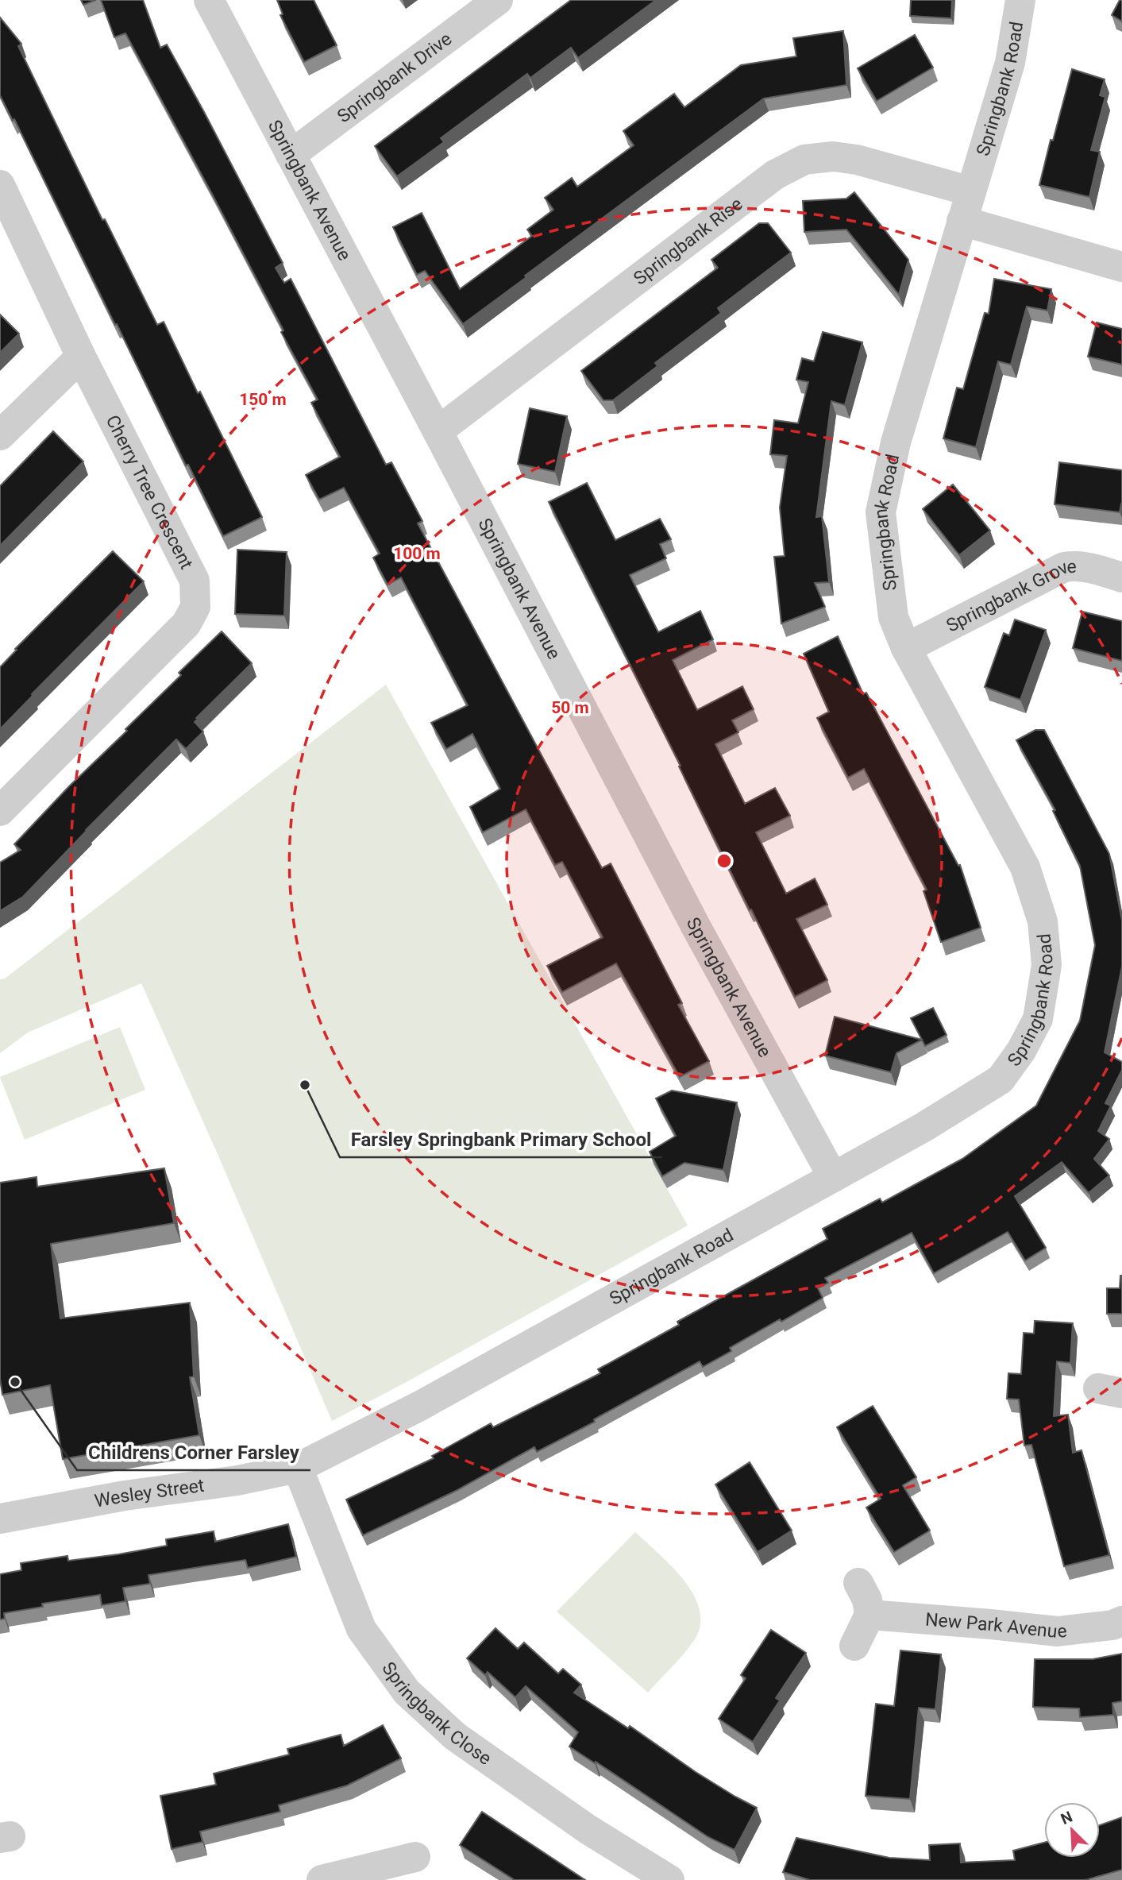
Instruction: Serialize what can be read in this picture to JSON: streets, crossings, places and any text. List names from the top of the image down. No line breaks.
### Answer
{"streets":{"street":["Springbank Drive","Springbank Road","Springbank Avenue","Springbank Rise","Cherry Tree Crescent","Springbank Grove","Wesley Street","New Park Avenue","Springbank Close"]},"crossings":[["Springbank Drive","Springbank Avenue"],["Springbank Road","Springbank Avenue"],["Springbank Road","Springbank Rise"],["Springbank Road","Springbank Grove"],["Springbank Road","Wesley Street"],["Springbank Road","Springbank Close"],["Springbank Avenue","Springbank Rise"],["Wesley Street","Springbank Close"]],"places":["Farsley Springbank Primary School","Childrens Corner Farsley"],"north":"top left","rings":["150 m","100 m","50 m"]}
